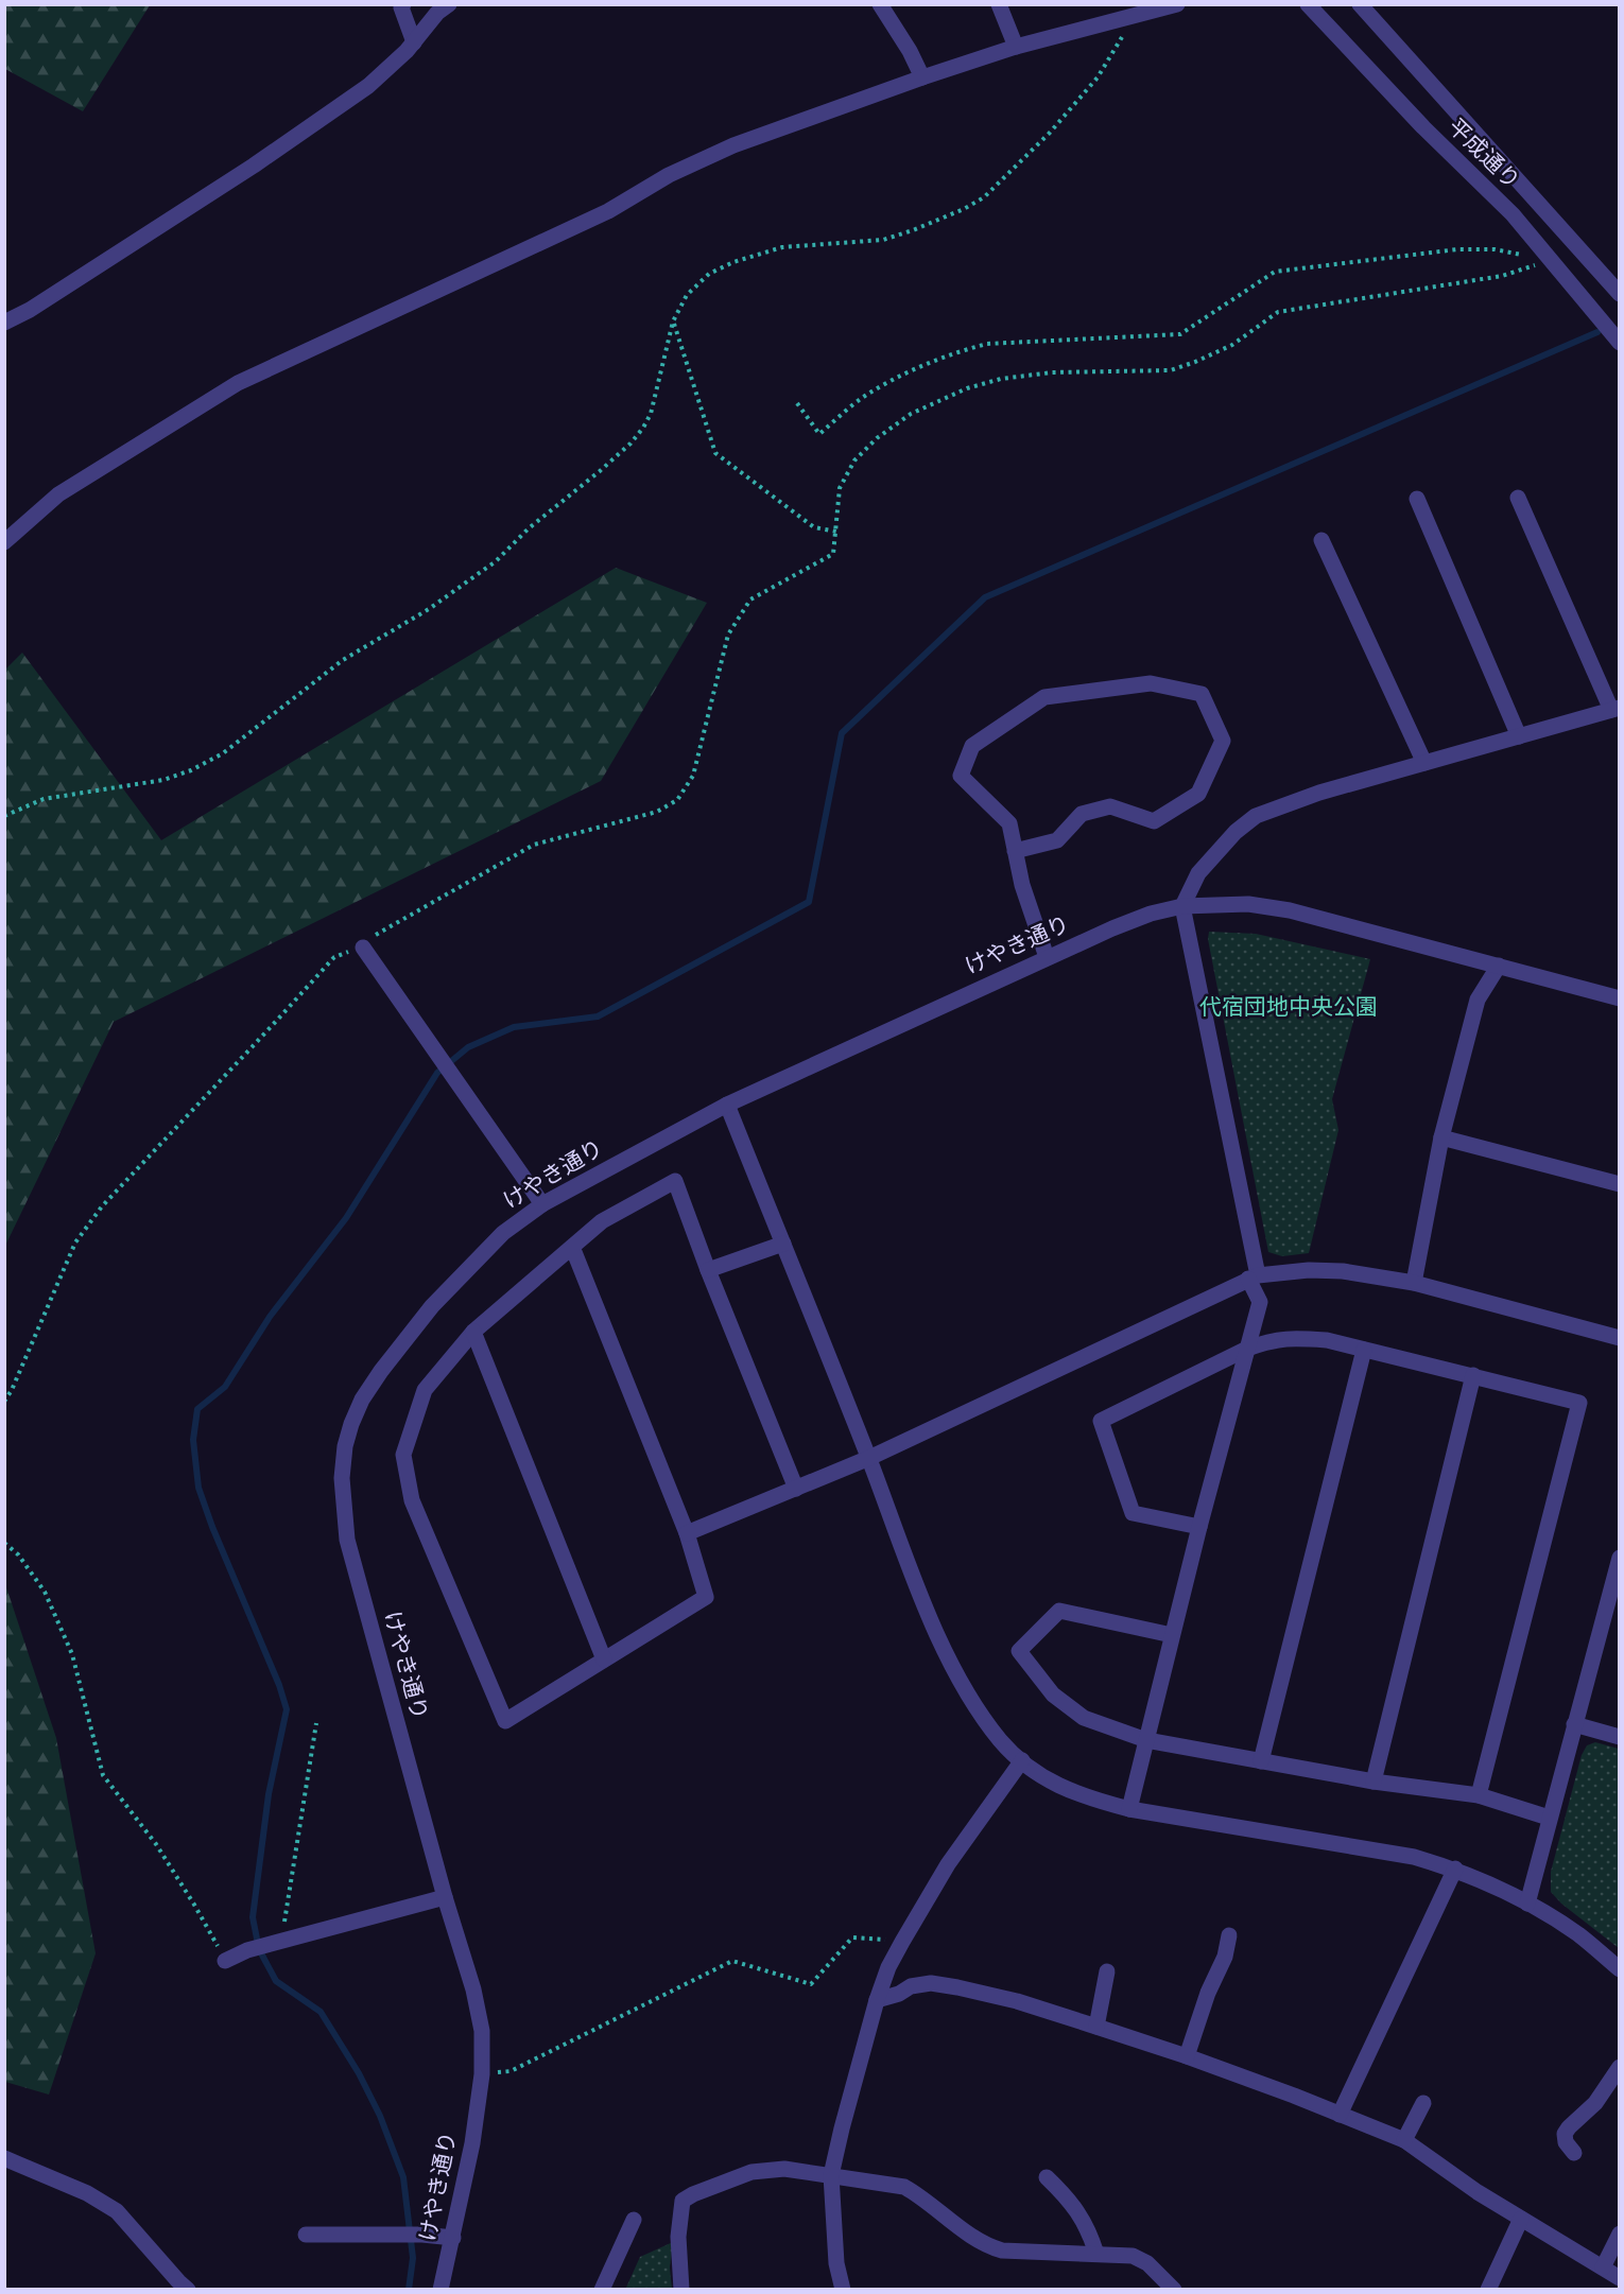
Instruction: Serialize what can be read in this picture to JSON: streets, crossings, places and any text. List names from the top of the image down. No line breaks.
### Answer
{"streets":{"street":["平成通り","けやき通り"]},"parks":["代宿団地中央公園"]}
